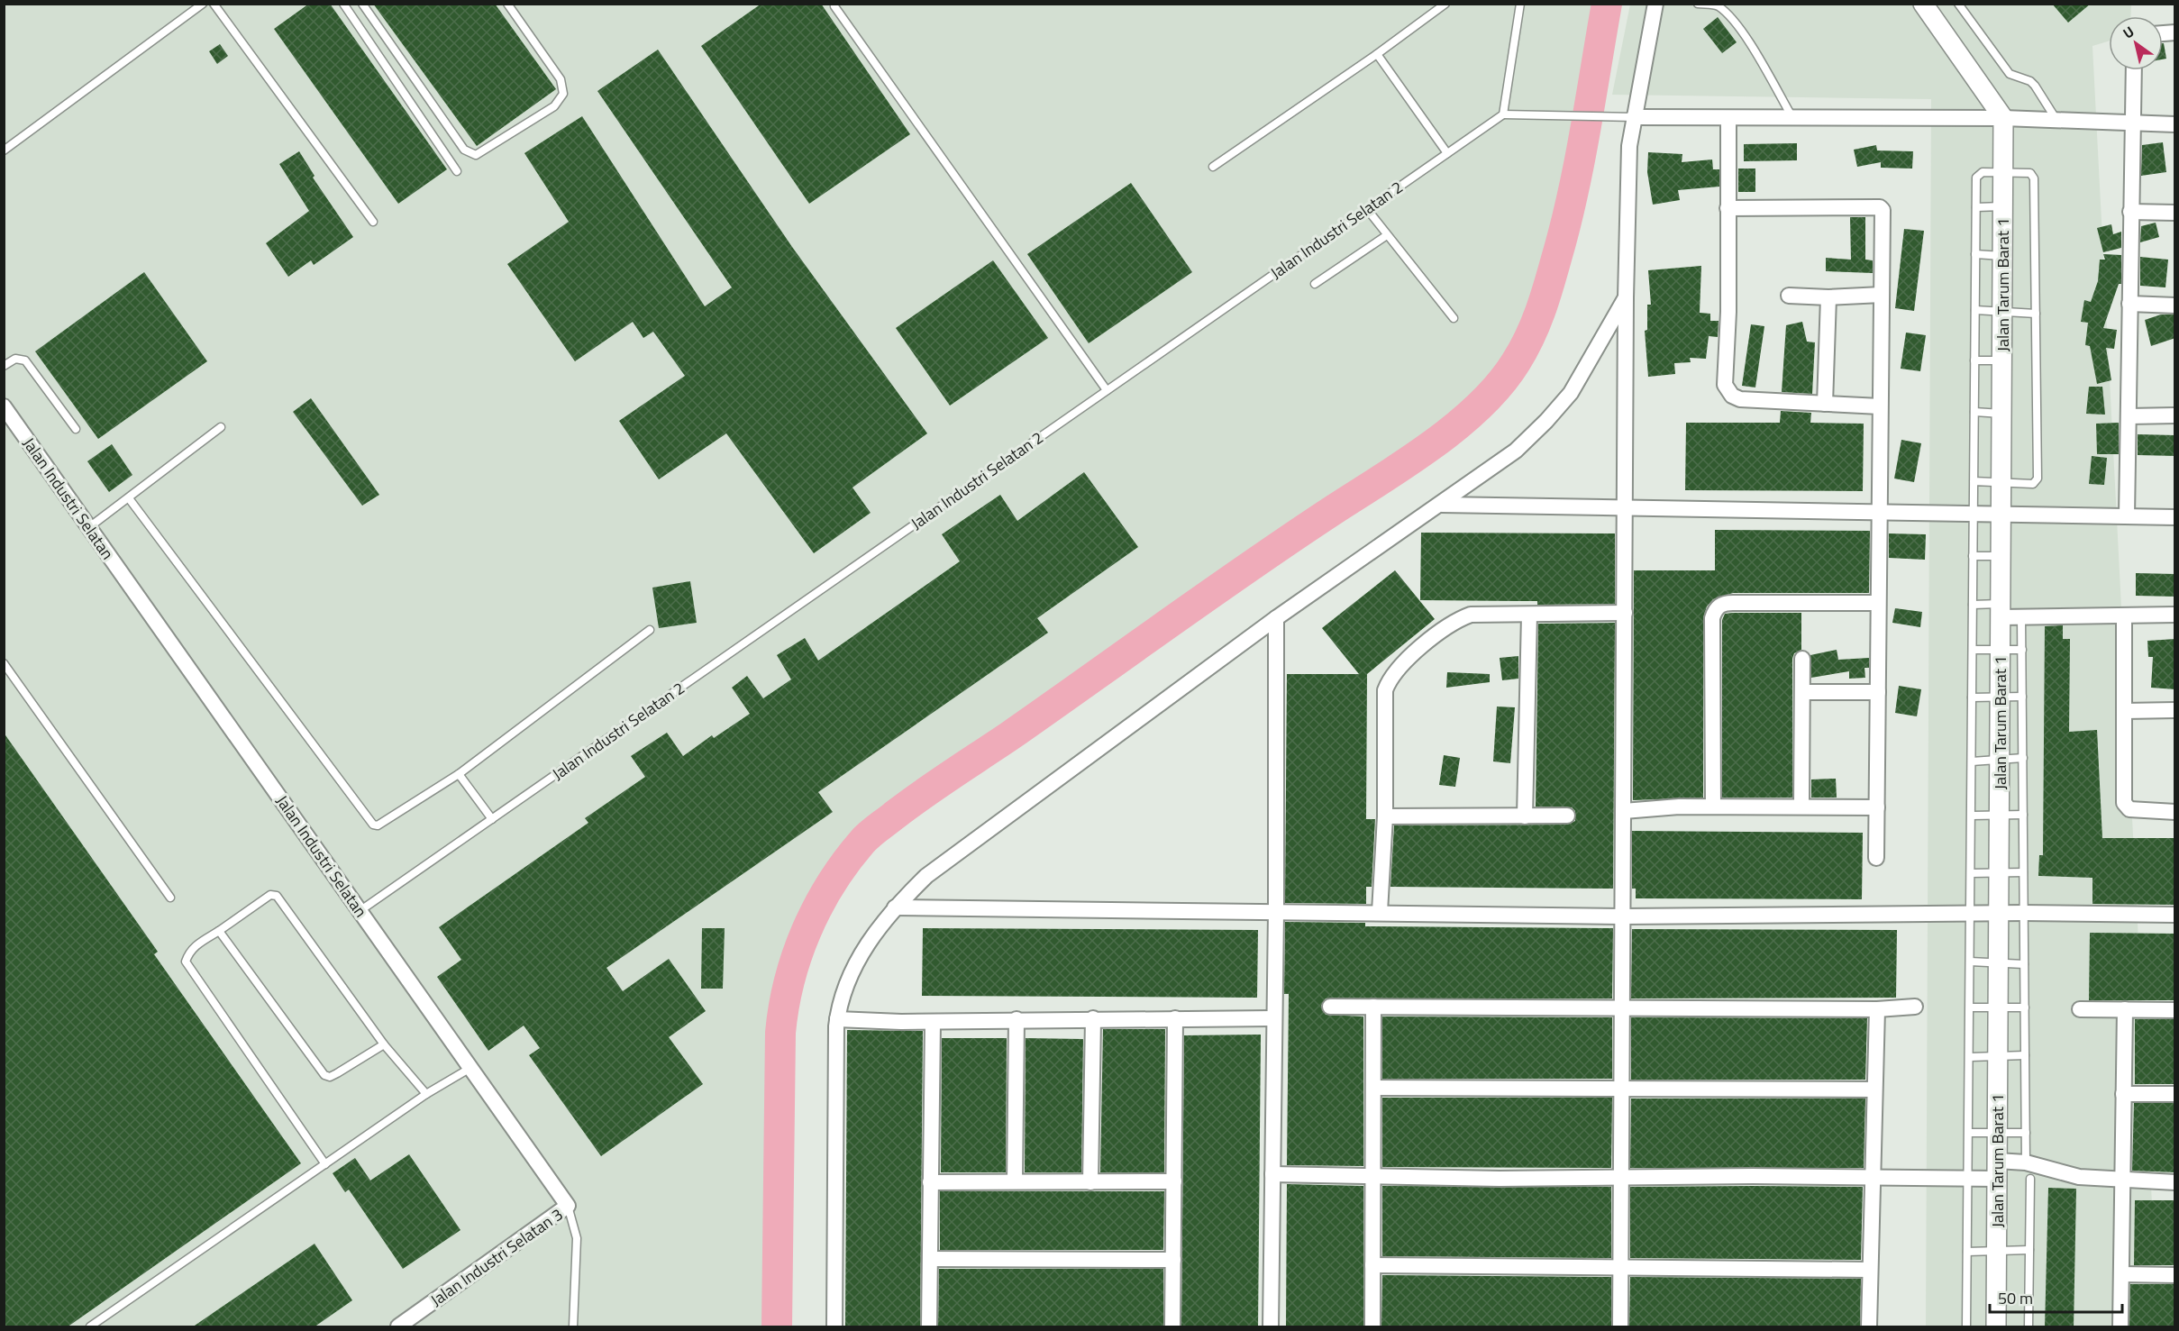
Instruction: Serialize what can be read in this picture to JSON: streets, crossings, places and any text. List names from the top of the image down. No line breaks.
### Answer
{"streets":{"street":["Jalan Tarum Barat 1","Jalan Industri Selatan","Jalan Industri Selatan 3"],"lane":["Jalan Industri Selatan 2"]},"crossings":[["Jalan Industri Selatan 2","Jalan Industri Selatan"],["Jalan Industri Selatan","Jalan Industri Selatan 3"]],"scale_bar":"50 m","north":"top left"}
